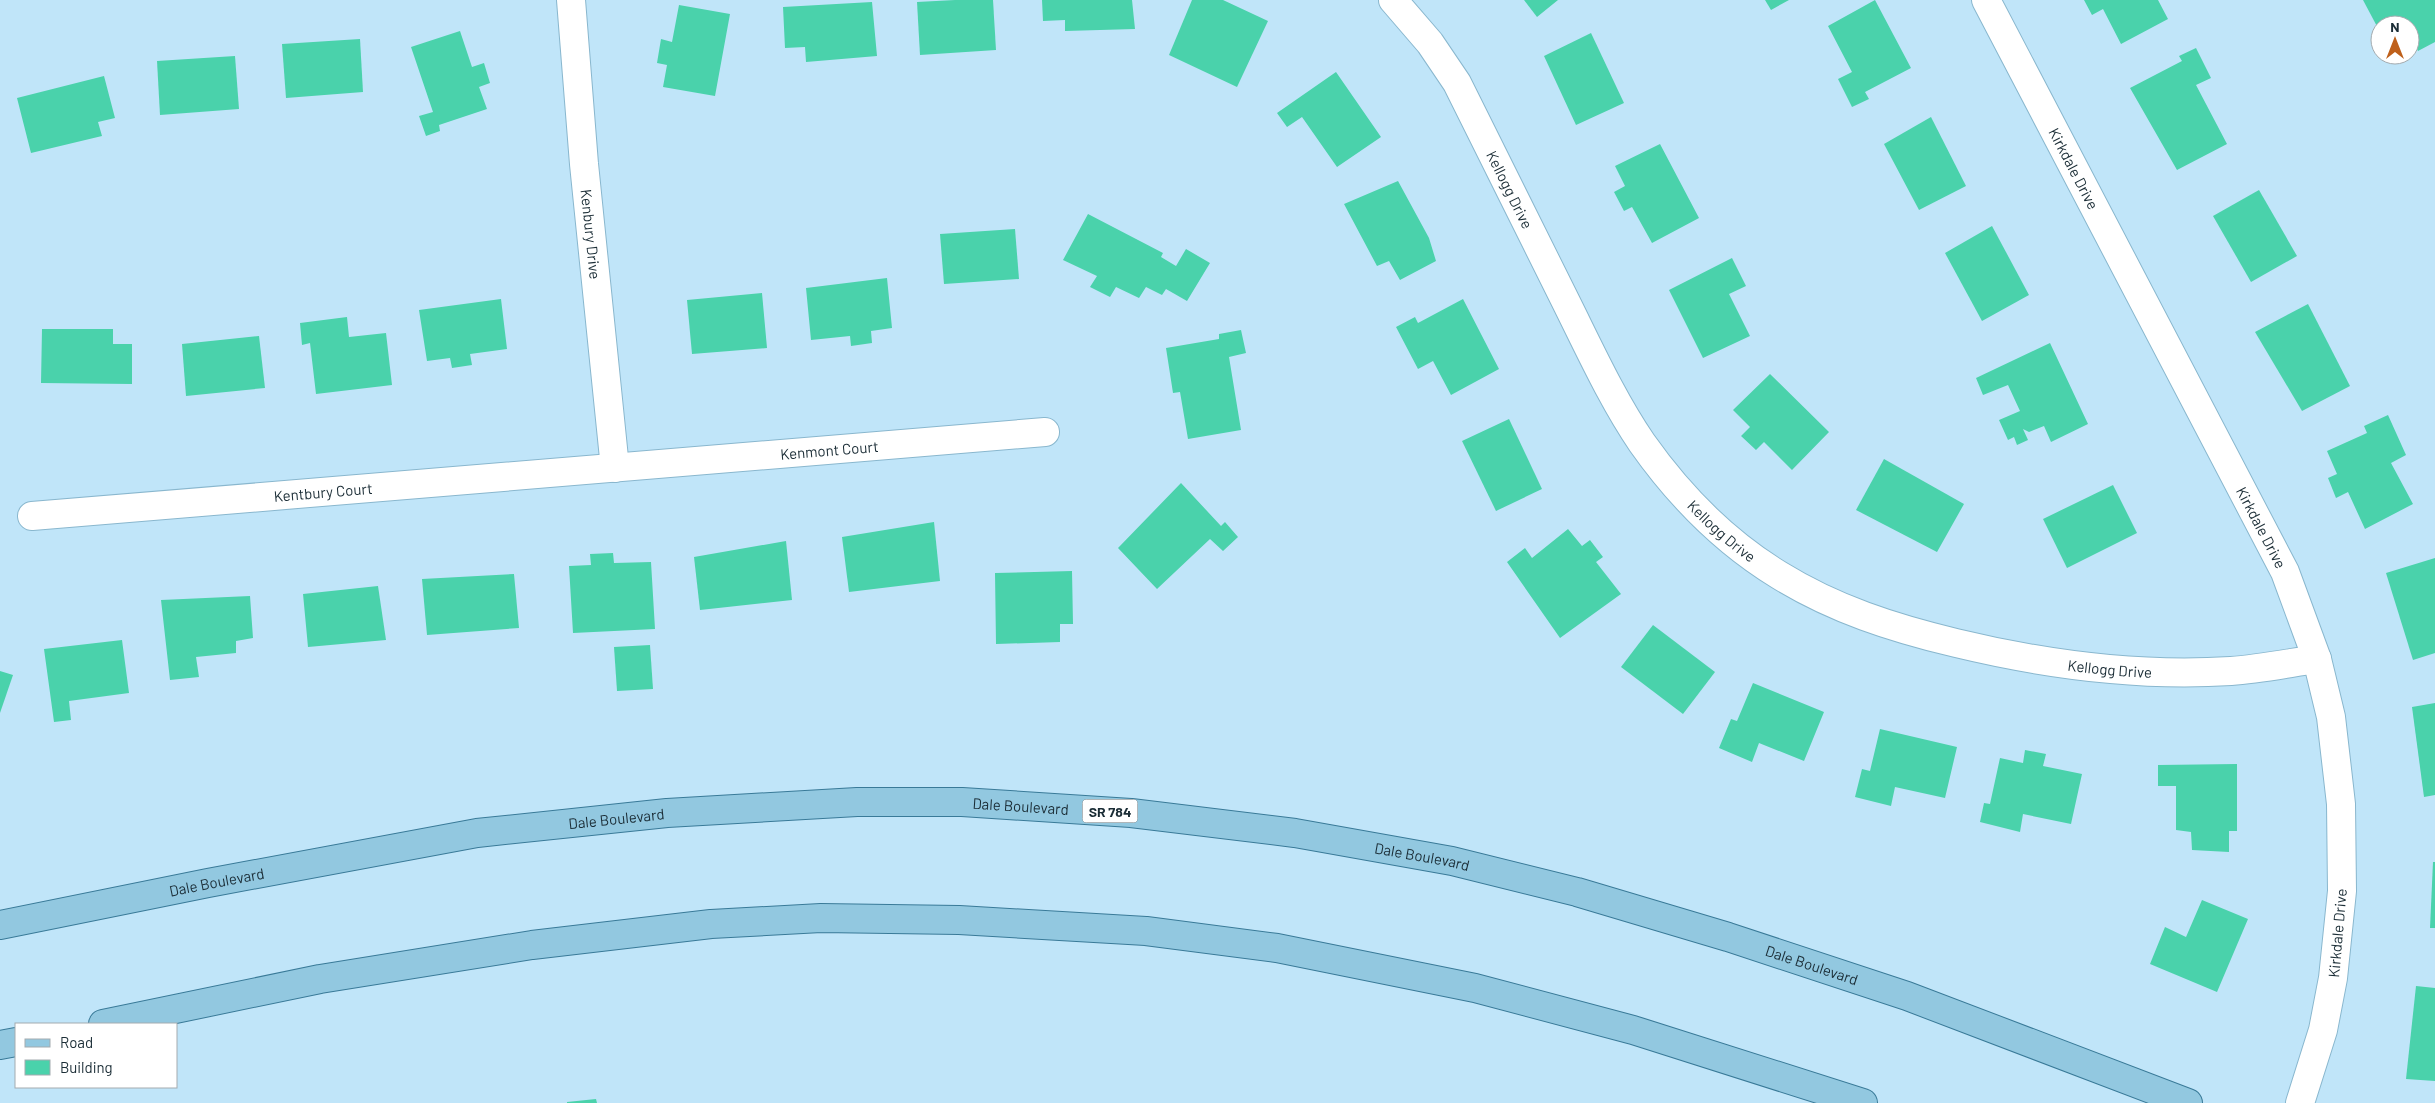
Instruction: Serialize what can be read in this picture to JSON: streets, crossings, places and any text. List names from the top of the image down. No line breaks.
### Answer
{"streets":{"main road":["Dale Boulevard","SR 784"],"street":["Kirkdale Drive","Kellogg Drive","Kenbury Drive","Kenmont Court","Kentbury Court"]},"crossings":[["Kirkdale Drive","Kellogg Drive"],["Kenbury Drive","Kenmont Court"],["Kenbury Drive","Kentbury Court"],["Kenmont Court","Kentbury Court"]],"legend":["Road","Building"],"north":"top"}
